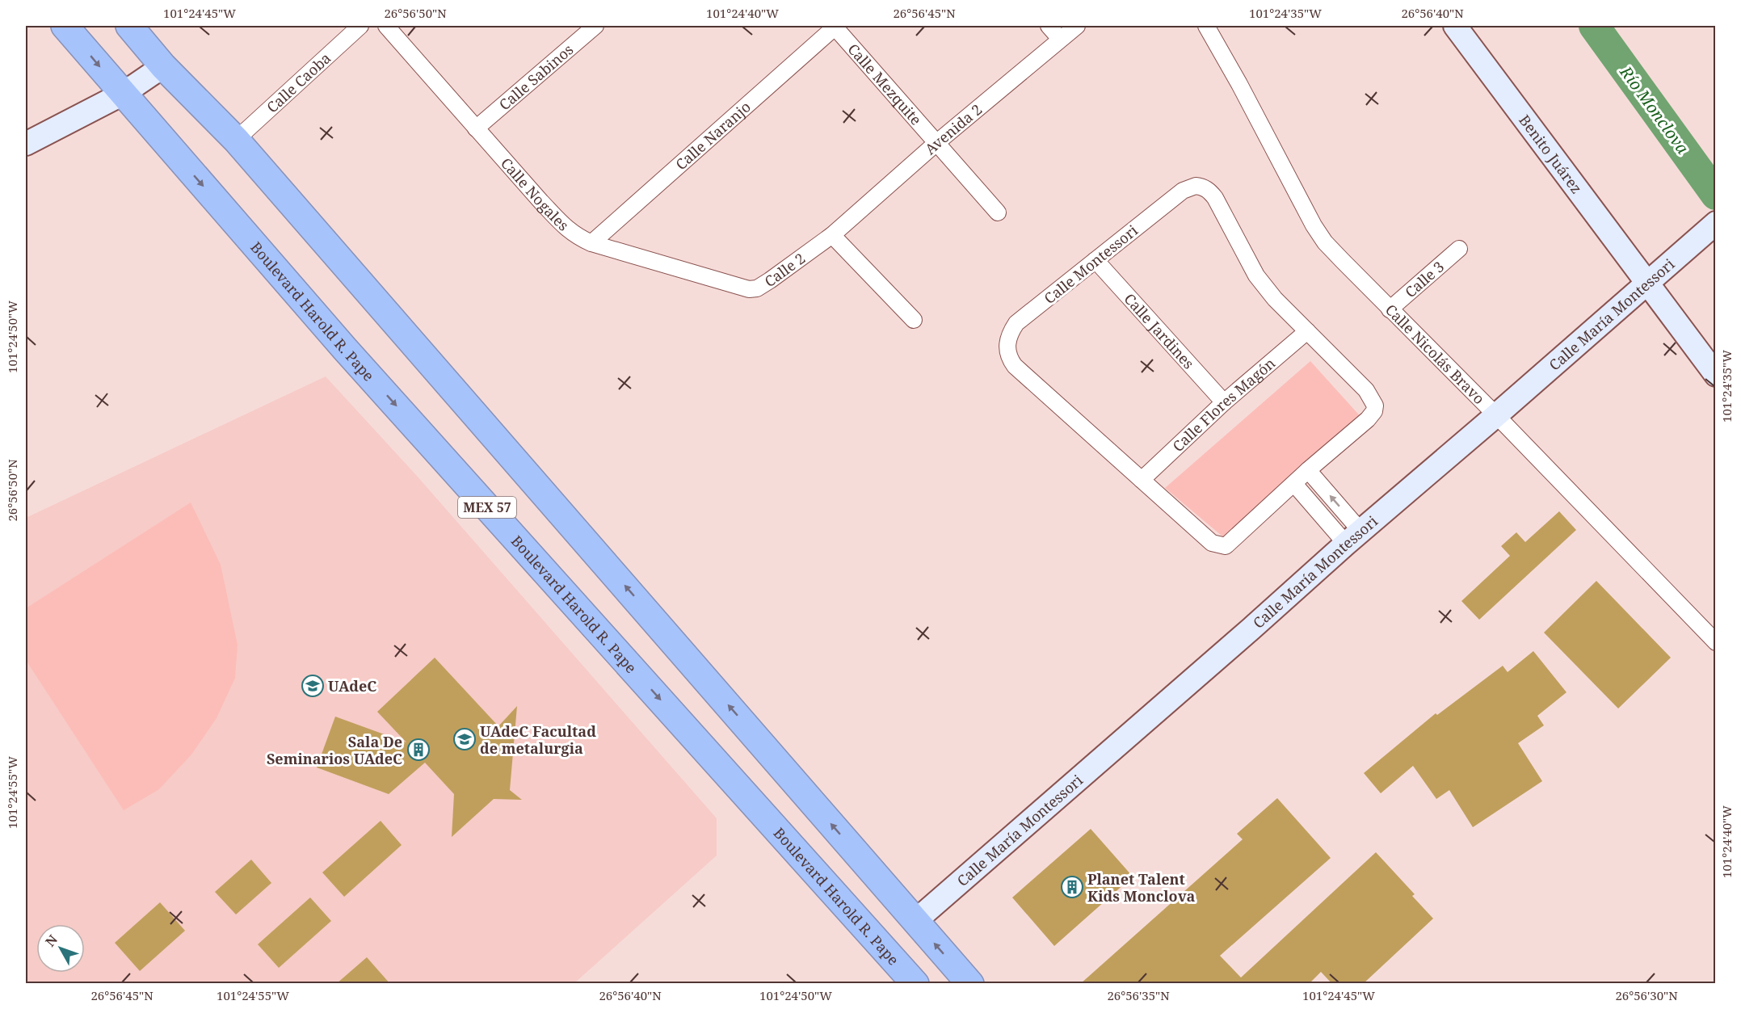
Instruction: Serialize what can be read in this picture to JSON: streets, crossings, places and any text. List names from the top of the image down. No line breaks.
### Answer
{"streets":{"highway":["Boulevard Harold R. Pape","MEX 57"],"main road":["Benito Juárez","Calle María Montessori"],"street":["Calle Sabinos","Calle Caoba","Calle Mezquite","Avenida 2","Calle Naranjo","Calle Nogales","Calle Montessori","Calle 2","Calle 3","Calle Jardines","Calle Nicolás Bravo","Calle Flores Magón"]},"crossings":[["Calle Sabinos","Calle Nogales"],["Calle Mezquite","Avenida 2"],["Calle Mezquite","Calle Naranjo"],["Avenida 2","Calle 2"],["Calle Naranjo","Calle Nogales"],["Benito Juárez","Calle María Montessori"],["Calle Nogales","Calle 2"],["Calle Montessori","Calle Jardines"],["Calle Montessori","Calle Flores Magón"],["Calle 3","Calle Nicolás Bravo"],["Calle María Montessori","Calle Nicolás Bravo"],["Calle Jardines","Calle Flores Magón"]],"water":["Río Monclova"],"places":{"school or university":["UAdeC","UAdeC Facultad de metalurgia"],"building":["Sala De Seminarios UAdeC","Planet Talent Kids Monclova"]},"north":"top left","coordinates":["101°24'45\"W","26°56'50\"N","101°24'40\"W","26°56'45\"N","101°24'35\"W","26°56'40\"N","101°24'50\"W","101°24'55\"W","26°56'35\"N","26°56'30\"N"]}
